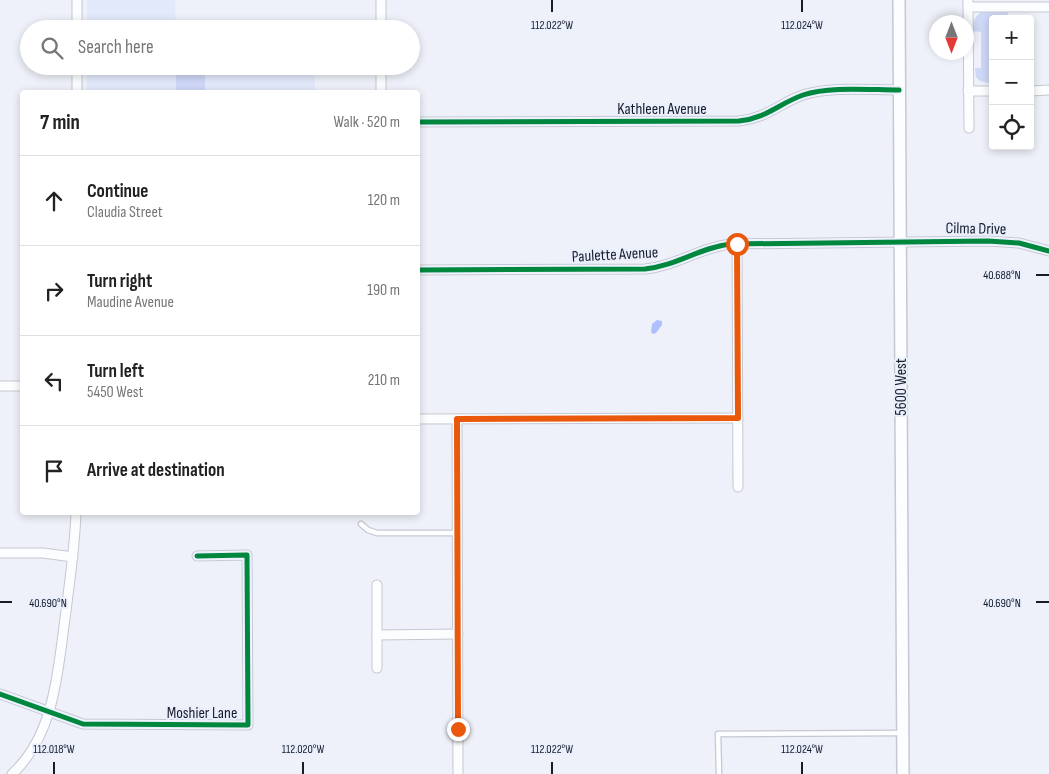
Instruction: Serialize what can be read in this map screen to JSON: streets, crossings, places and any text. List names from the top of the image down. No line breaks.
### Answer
{"streets":{"main road":["5600 West"],"street":["Kathleen Avenue","Cilma Drive","Paulette Avenue","Moshier Lane"]},"crossings":[["Kathleen Avenue","5600 West"],["Cilma Drive","Paulette Avenue"],["Cilma Drive","5600 West"],["Paulette Avenue","5600 West"]],"north":"bottom","page":{"map_buttons":["+","−"],"search":"Search here","heading":["7 min","Walk · 520 m"],"list":[["Continue","Claudia Street","120 m"],["Turn right","Maudine Avenue","190 m"],["Turn left","5450 West","210 m"],"Arrive at destination"]},"coordinates":["112.022°W","112.024°W","40.688°N","40.690°N","112.018°W","112.020°W"]}
